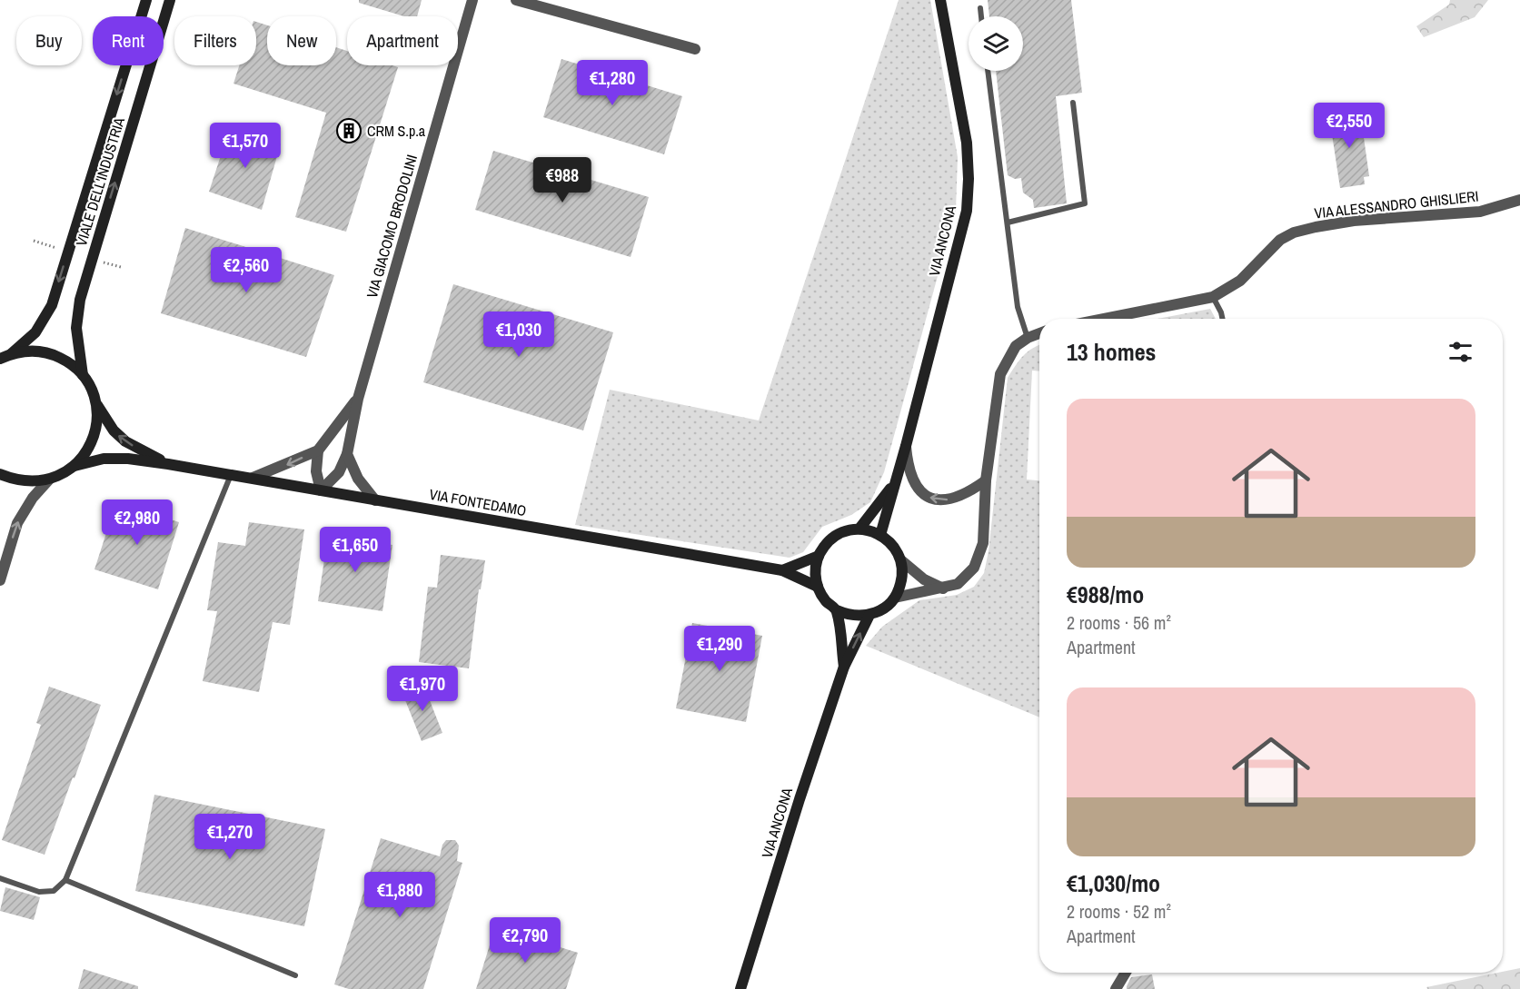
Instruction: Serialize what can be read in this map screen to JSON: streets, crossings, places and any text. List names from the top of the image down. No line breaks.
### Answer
{"streets":{"main road":["VIALE DELL'INDUSTRIA","VIA ANCONA","VIA FONTEDAMO"],"street":["VIA ALESSANDRO GHISLIERI","VIA GIACOMO BRODOLINI"]},"crossings":[["VIALE DELL'INDUSTRIA","VIA FONTEDAMO"],["VIA GIACOMO BRODOLINI","VIA FONTEDAMO"],["VIA ANCONA","VIA FONTEDAMO"]],"places":{"building":["CRM S.p.a"]},"page":{"chip":["Buy","Rent","Filters","New","Apartment"],"price":["€1,280","€2,550","€1,570","€988","€2,560","€1,030","€2,980","€1,650","€1,290","€1,970","€1,270","€1,880","€2,790"],"heading":"13 homes","list":[{"name":"€988/mo","note":"2 rooms · 56 m² · Apartment"},{"name":"€1,030/mo","note":"2 rooms · 52 m² · Apartment"}]}}
